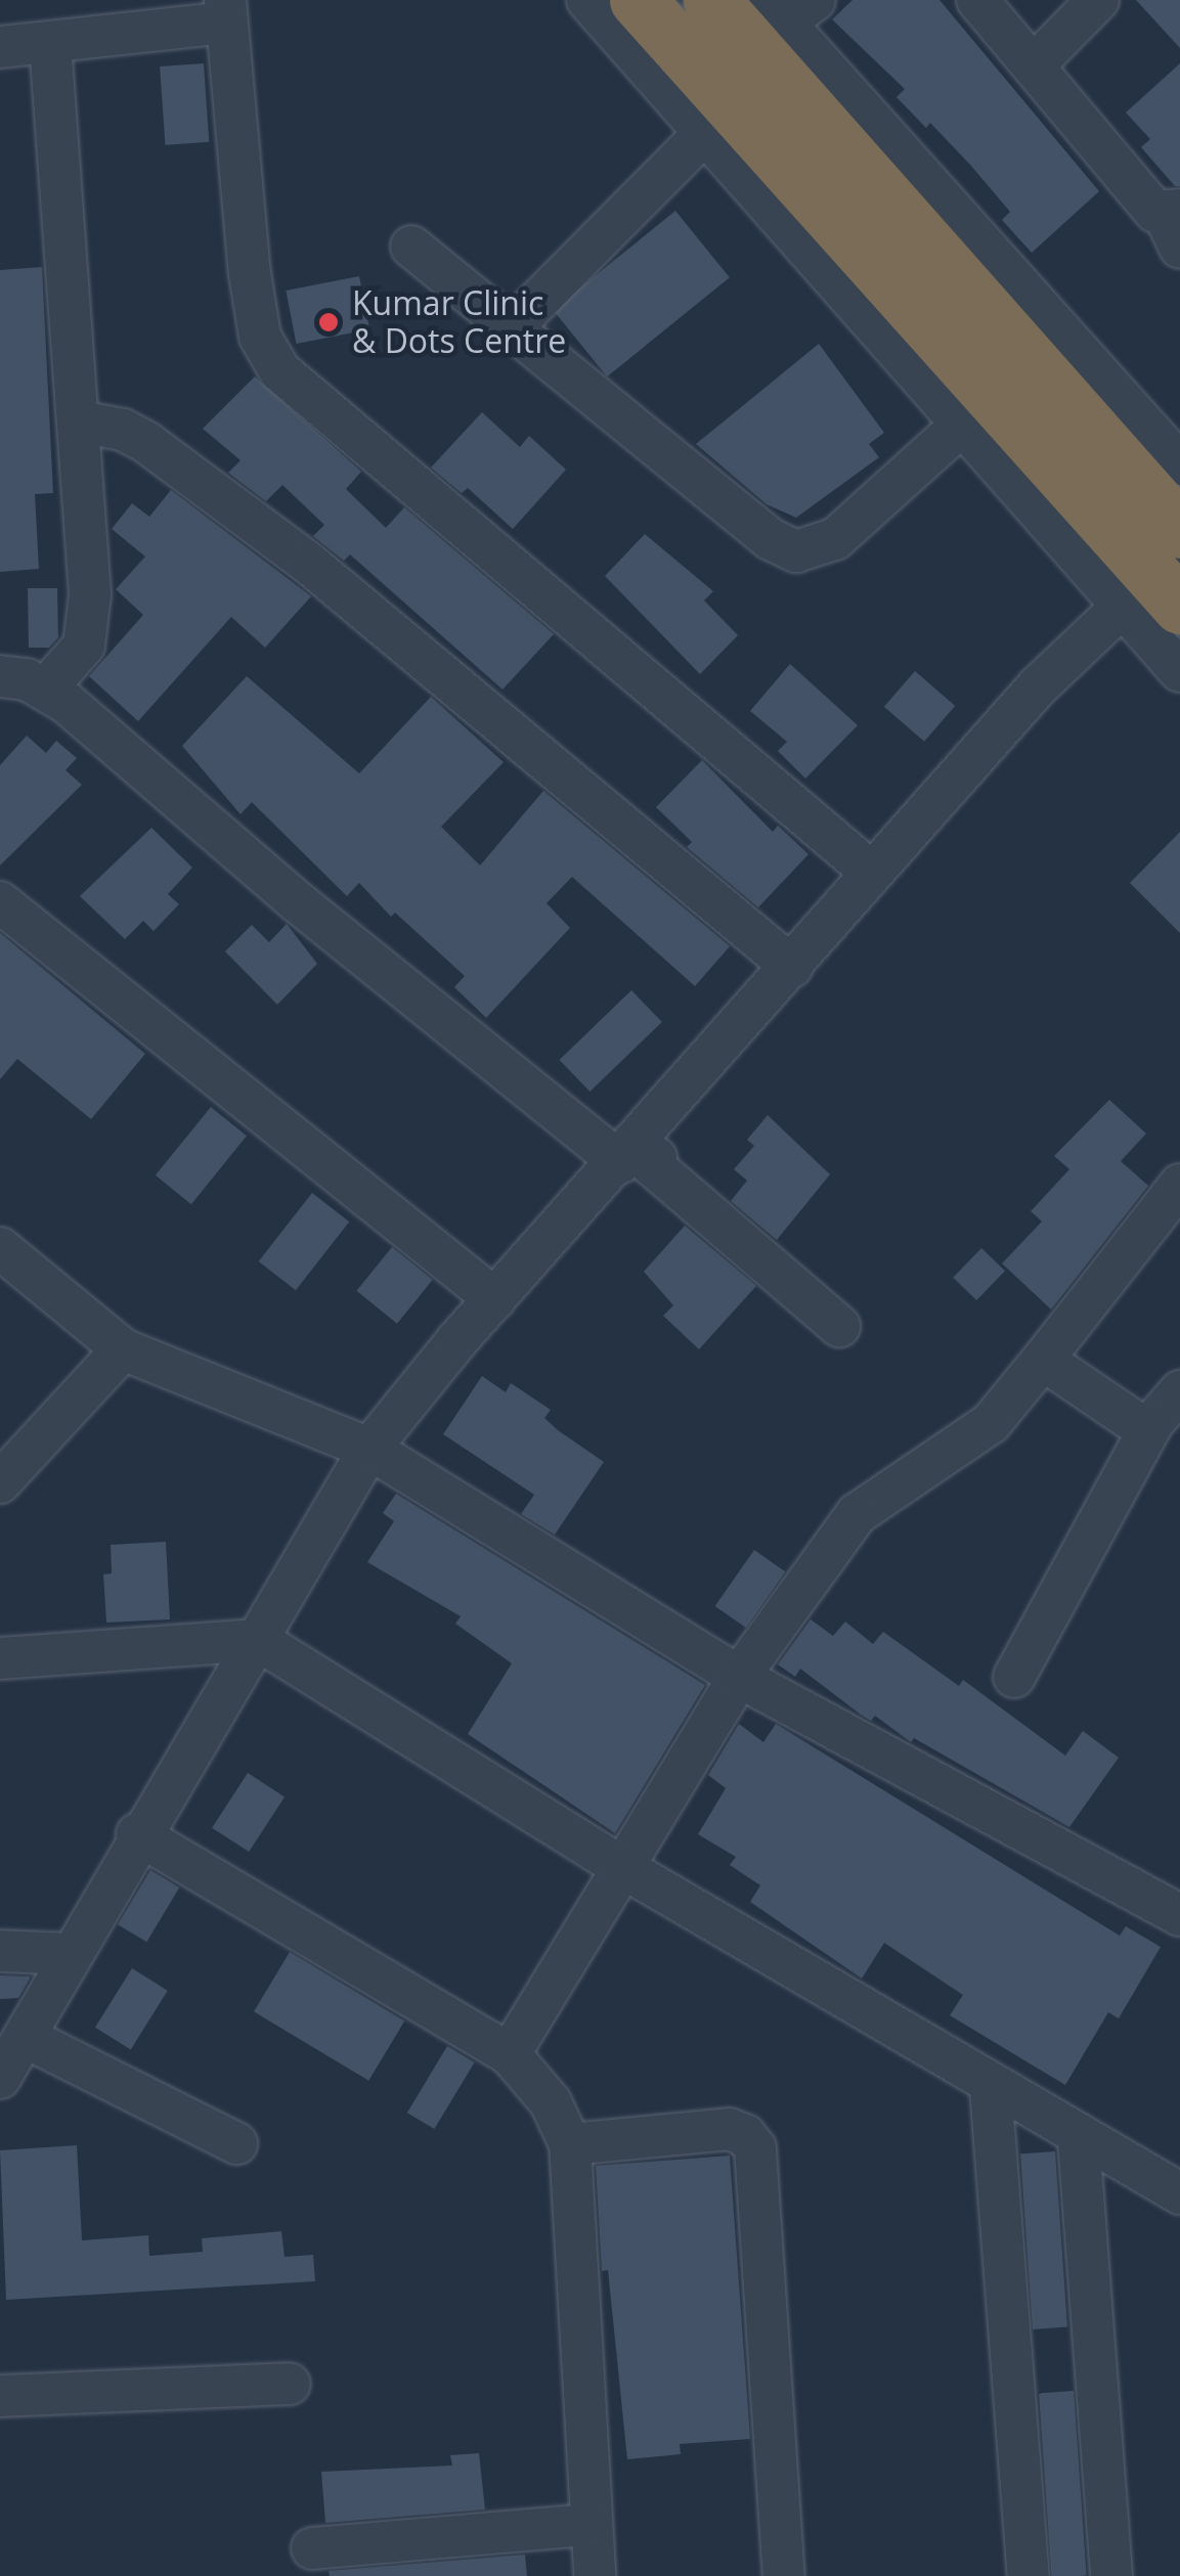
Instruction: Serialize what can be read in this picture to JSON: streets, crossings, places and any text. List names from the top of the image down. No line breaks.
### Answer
{"places":["Kumar Clinic & Dots Centre"]}
